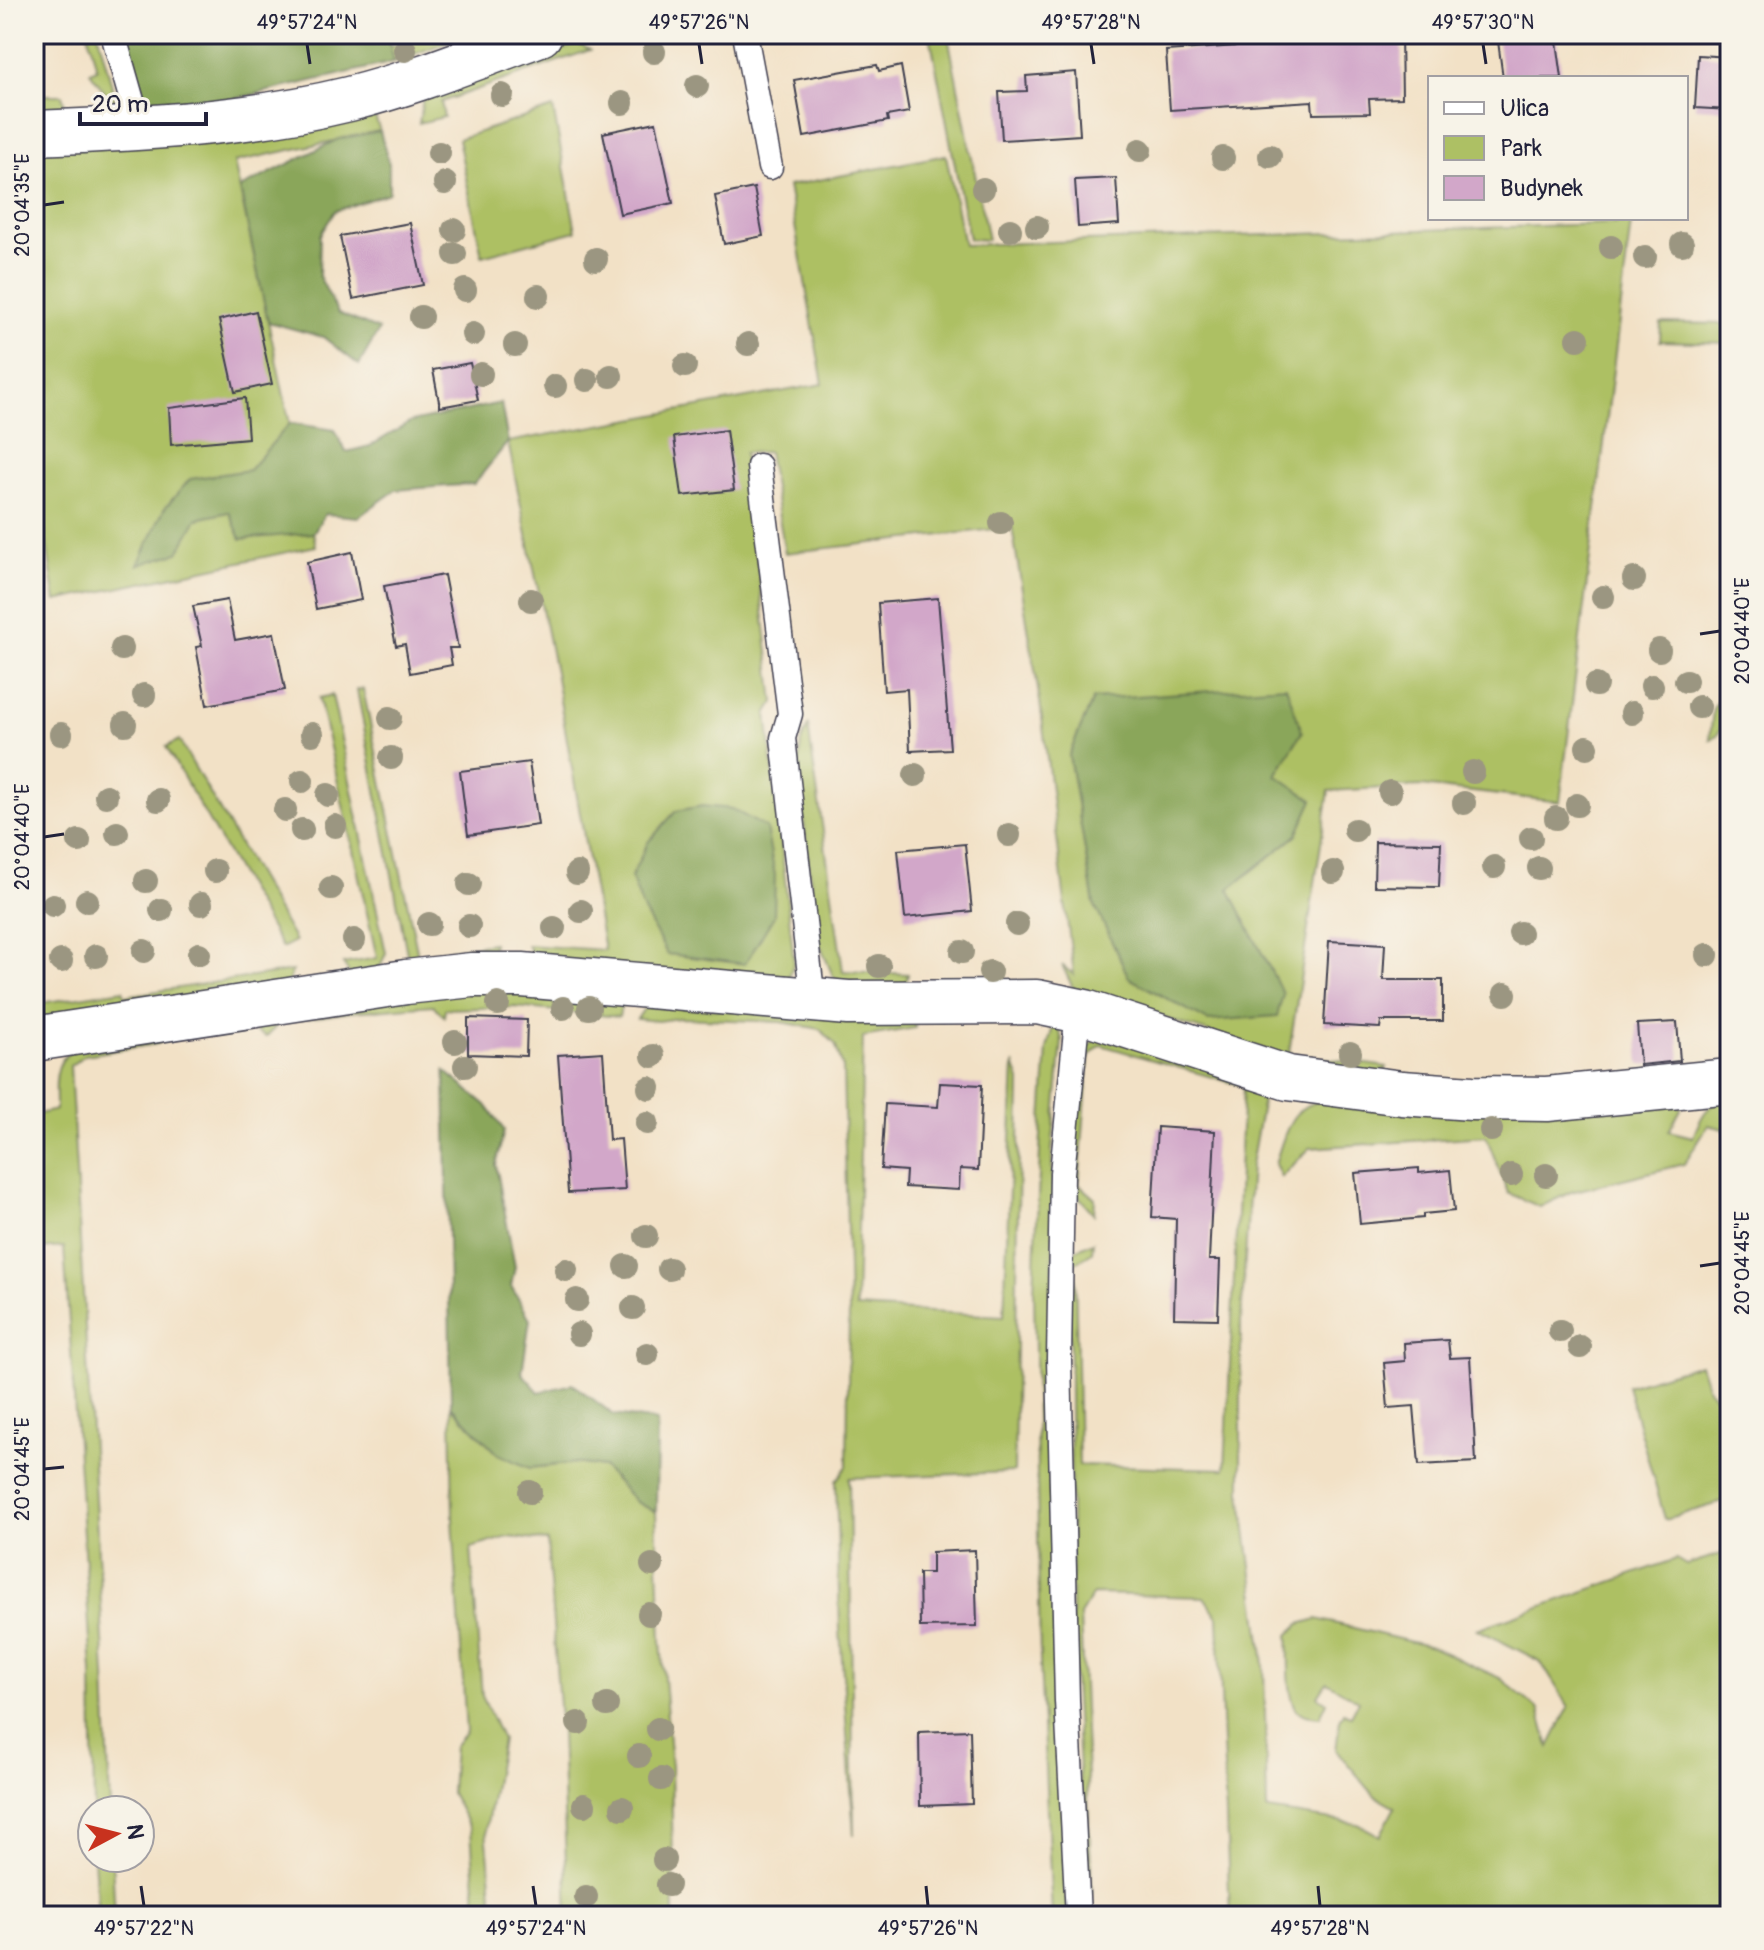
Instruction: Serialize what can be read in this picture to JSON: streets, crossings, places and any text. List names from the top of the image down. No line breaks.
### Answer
{"legend":["Ulica","Park","Budynek"],"scale_bar":"20 m","north":"right","coordinates":["49°57'24\"N","49°57'26\"N","49°57'28\"N","49°57'30\"N","20°04'35\"E","20°04'40\"E","20°04'45\"E","49°57'22\"N"]}
